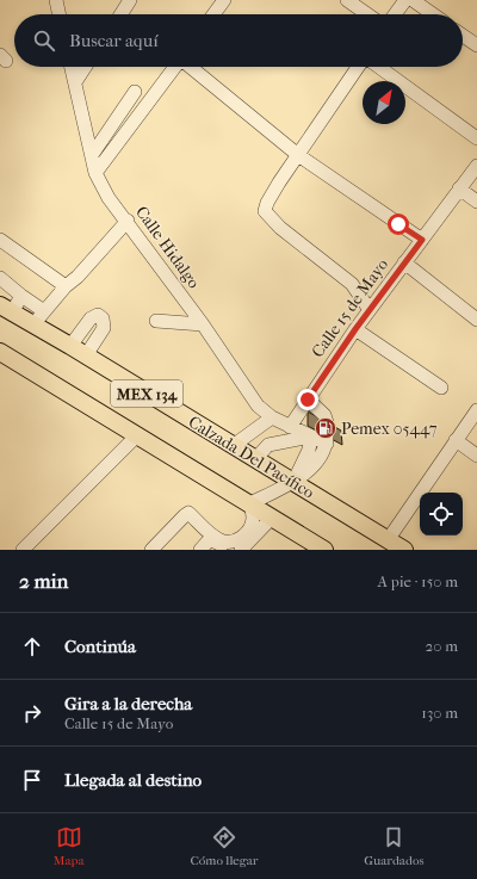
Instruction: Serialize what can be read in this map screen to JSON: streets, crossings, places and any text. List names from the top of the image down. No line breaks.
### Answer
{"streets":{"main road":["MEX 134","Calzada Del Pacífico"],"street":["Calle Hidalgo","Calle 15 de Mayo"]},"crossings":[["Calle Hidalgo","Calle 15 de Mayo"]],"places":{"fuel station":["Pemex 05447"]},"north":"top right","page":{"search":"Buscar aquí","heading":["2 min","A pie · 150 m"],"list":[["Continúa","20 m"],["Gira a la derecha","Calle 15 de Mayo","130 m"],"Llegada al destino"],"nav":["Mapa","Cómo llegar","Guardados"]}}
